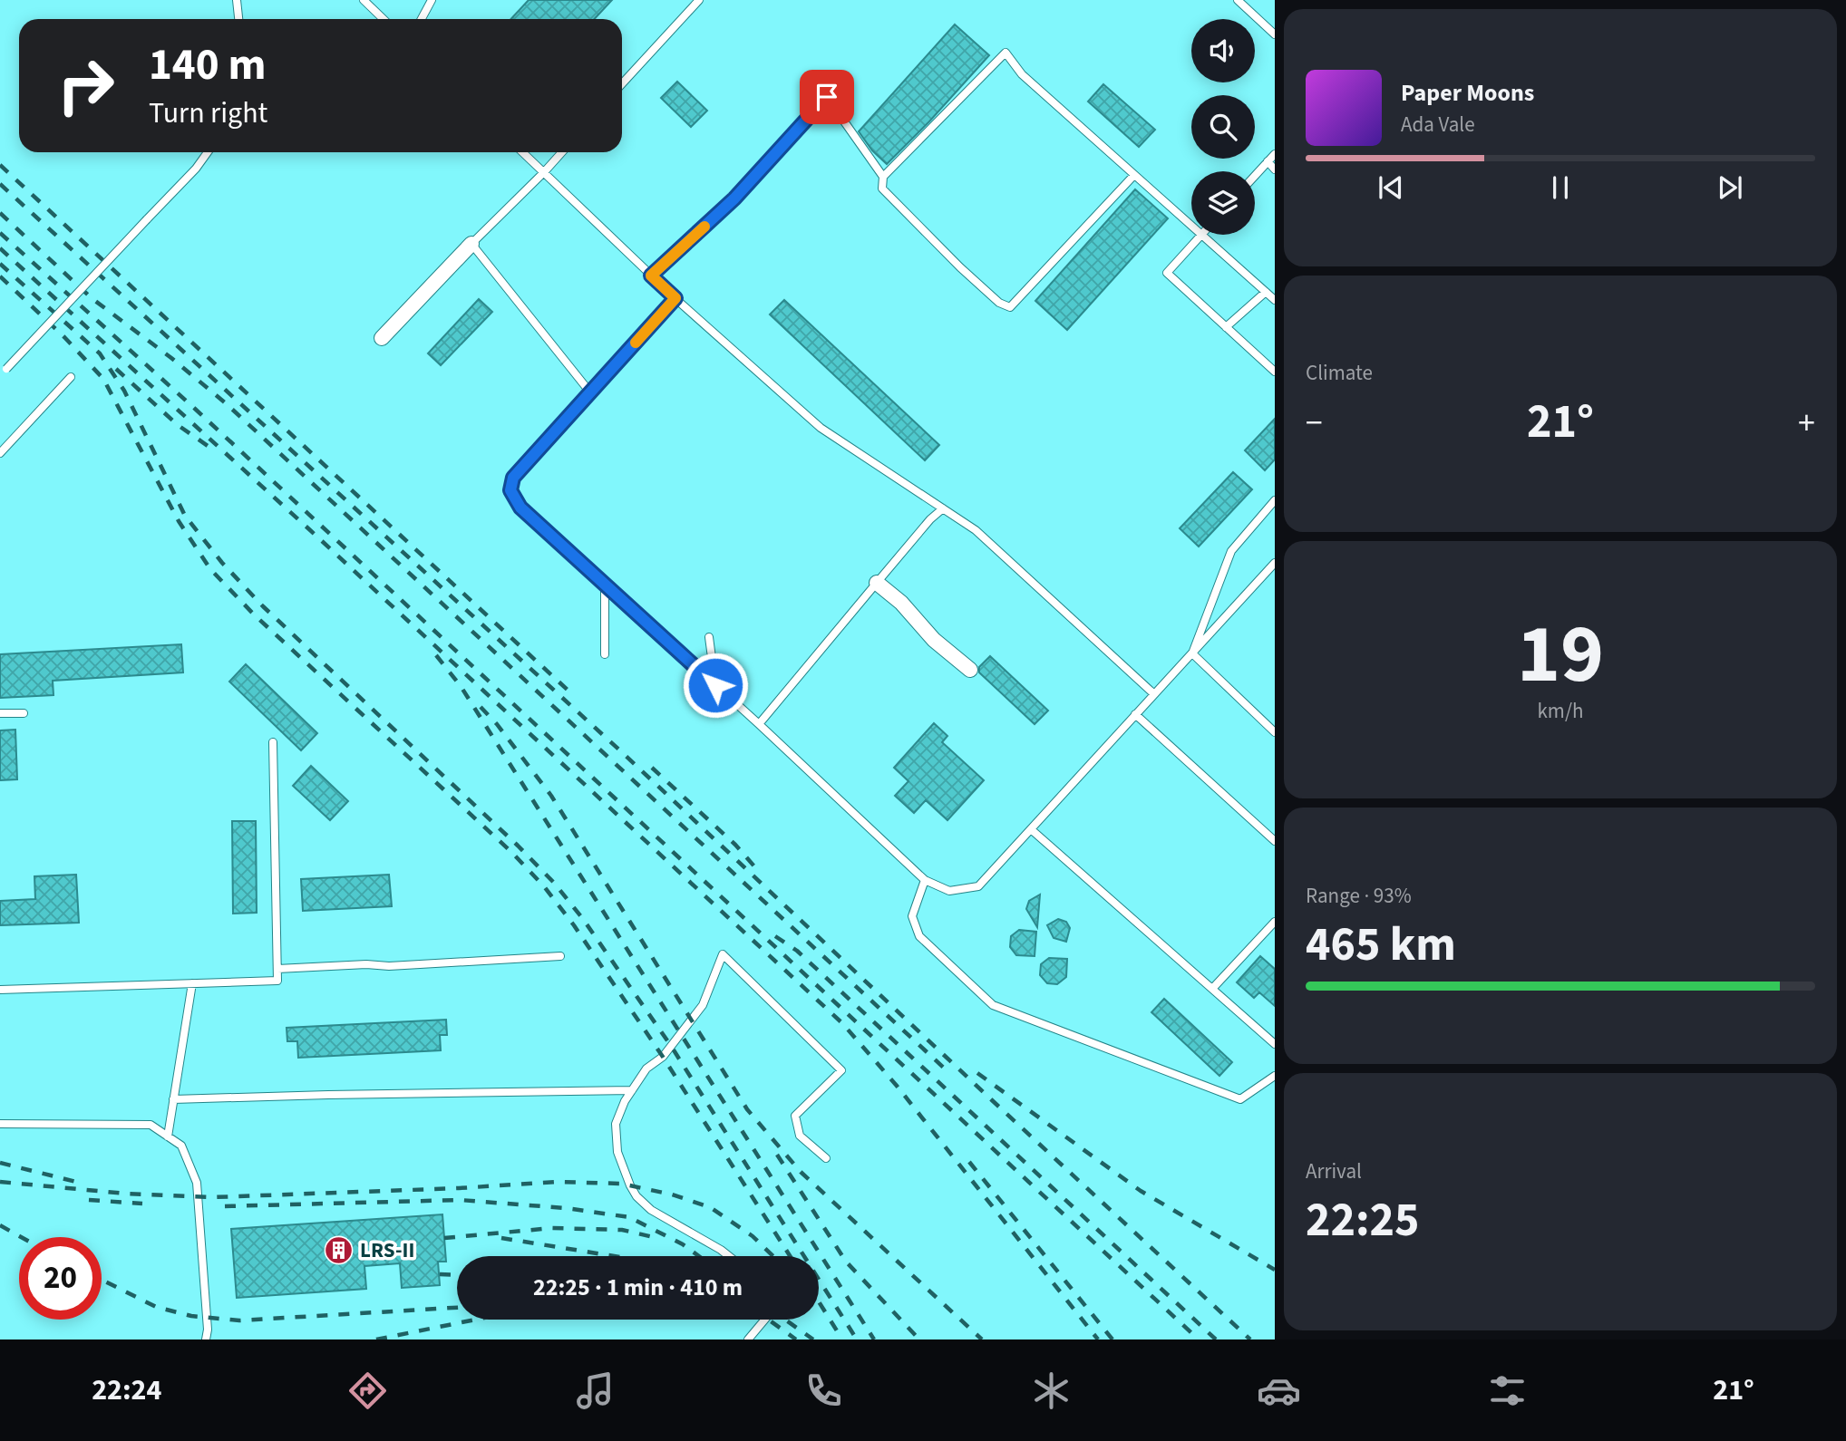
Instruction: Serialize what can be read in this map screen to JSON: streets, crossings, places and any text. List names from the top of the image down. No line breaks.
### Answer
{"places":{"building":["LRS-II"]},"page":{"turn":["140 m","Turn right"],"song":["Paper Moons","Ada Vale"],"tile":["Climate",["19","km/h"],["Range · 93%","465 km"],["Arrival","22:25"]],"heat":["−","21°","+"],"limit":"20","trip":"22:25 · 1 min · 410 m","tabs":["22:24","21°"]}}
